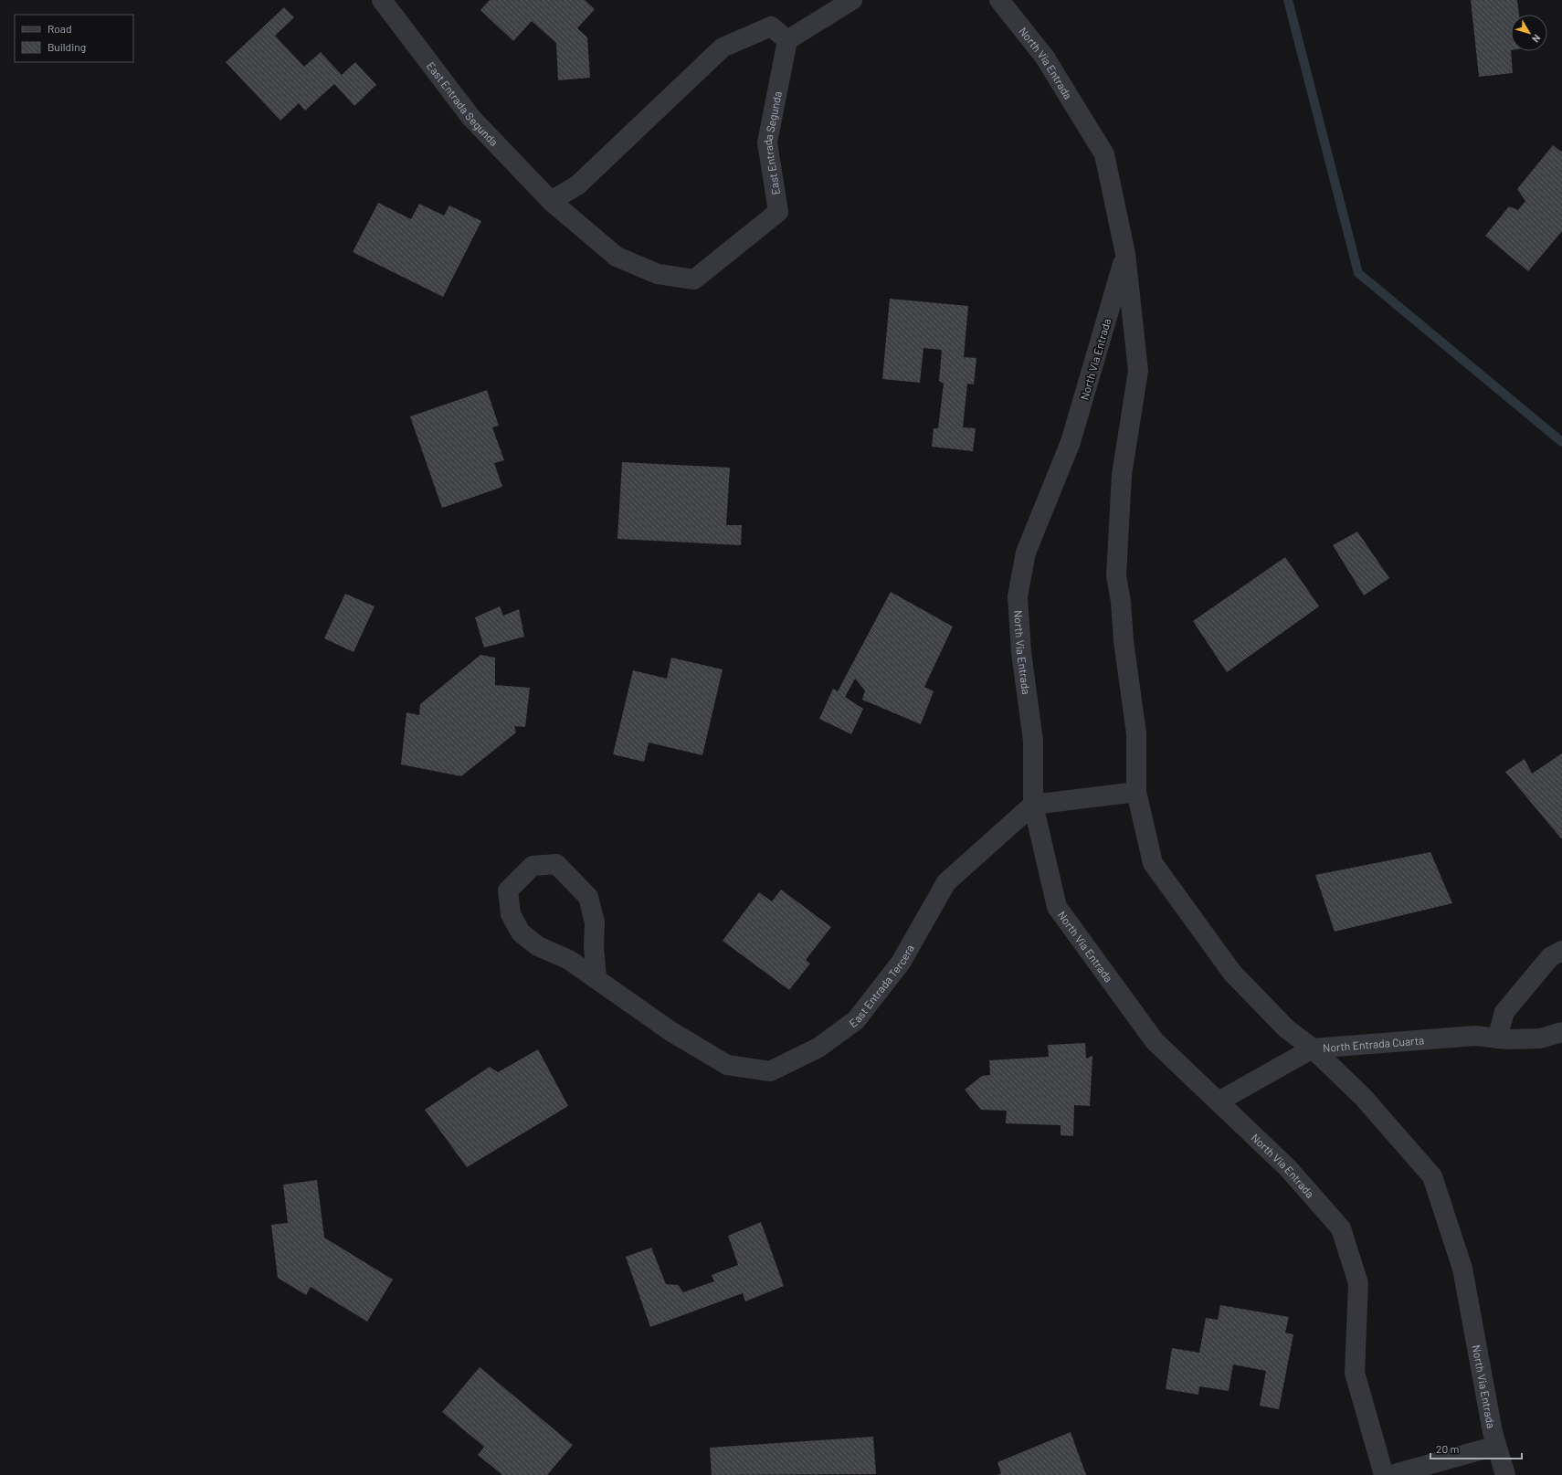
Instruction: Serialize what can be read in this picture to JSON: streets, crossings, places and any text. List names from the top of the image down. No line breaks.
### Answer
{"streets":{"street":["North Via Entrada","East Entrada Segunda","East Entrada Tercera","North Entrada Cuarta"]},"crossings":[["North Via Entrada","East Entrada Tercera"],["North Via Entrada","North Entrada Cuarta"]],"legend":["Road","Building"],"scale_bar":"20 m","north":"bottom right"}
